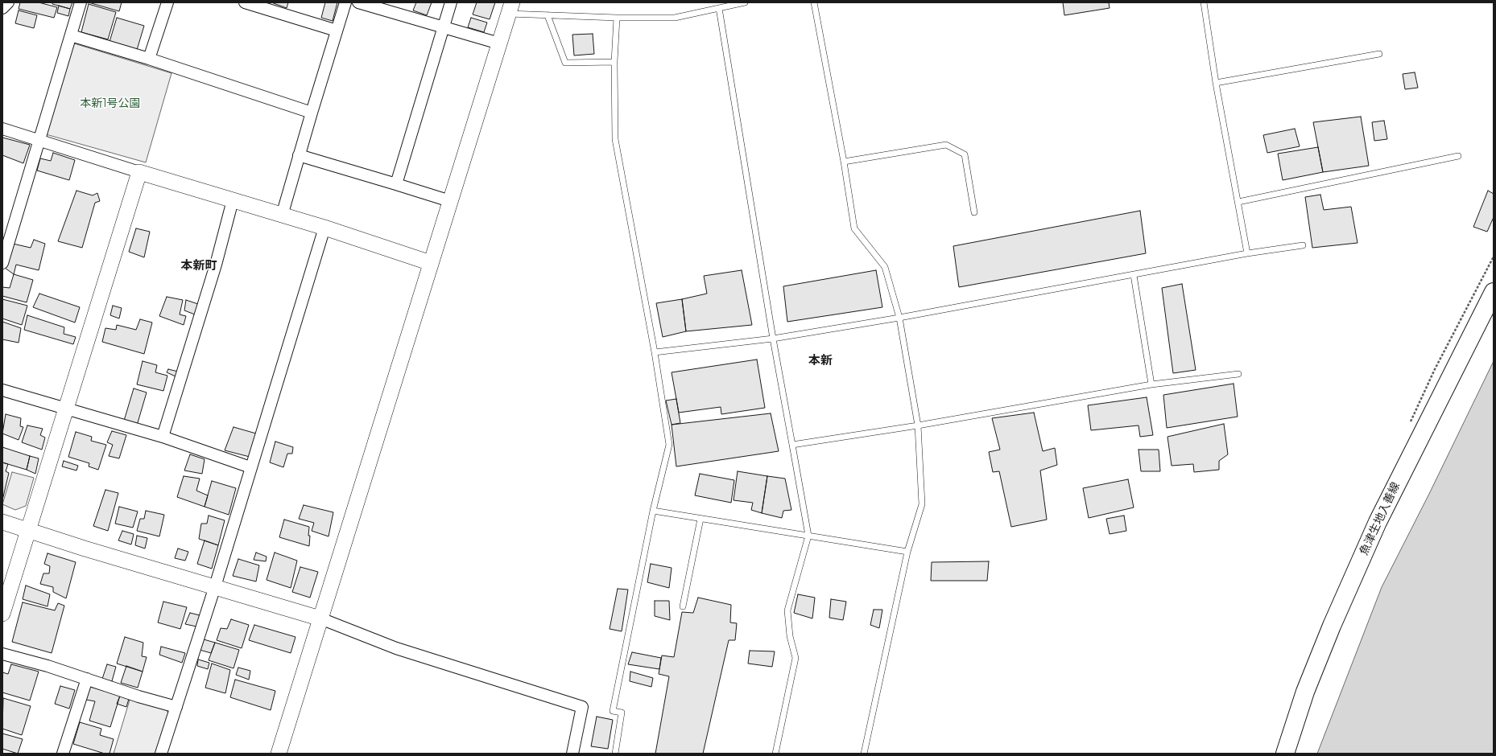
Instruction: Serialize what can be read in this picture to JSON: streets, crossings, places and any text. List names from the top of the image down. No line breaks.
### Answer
{"streets":{"main road":["魚津生地入善線"]},"districts":["本新町","本新"],"parks":["本新1号公園"]}
